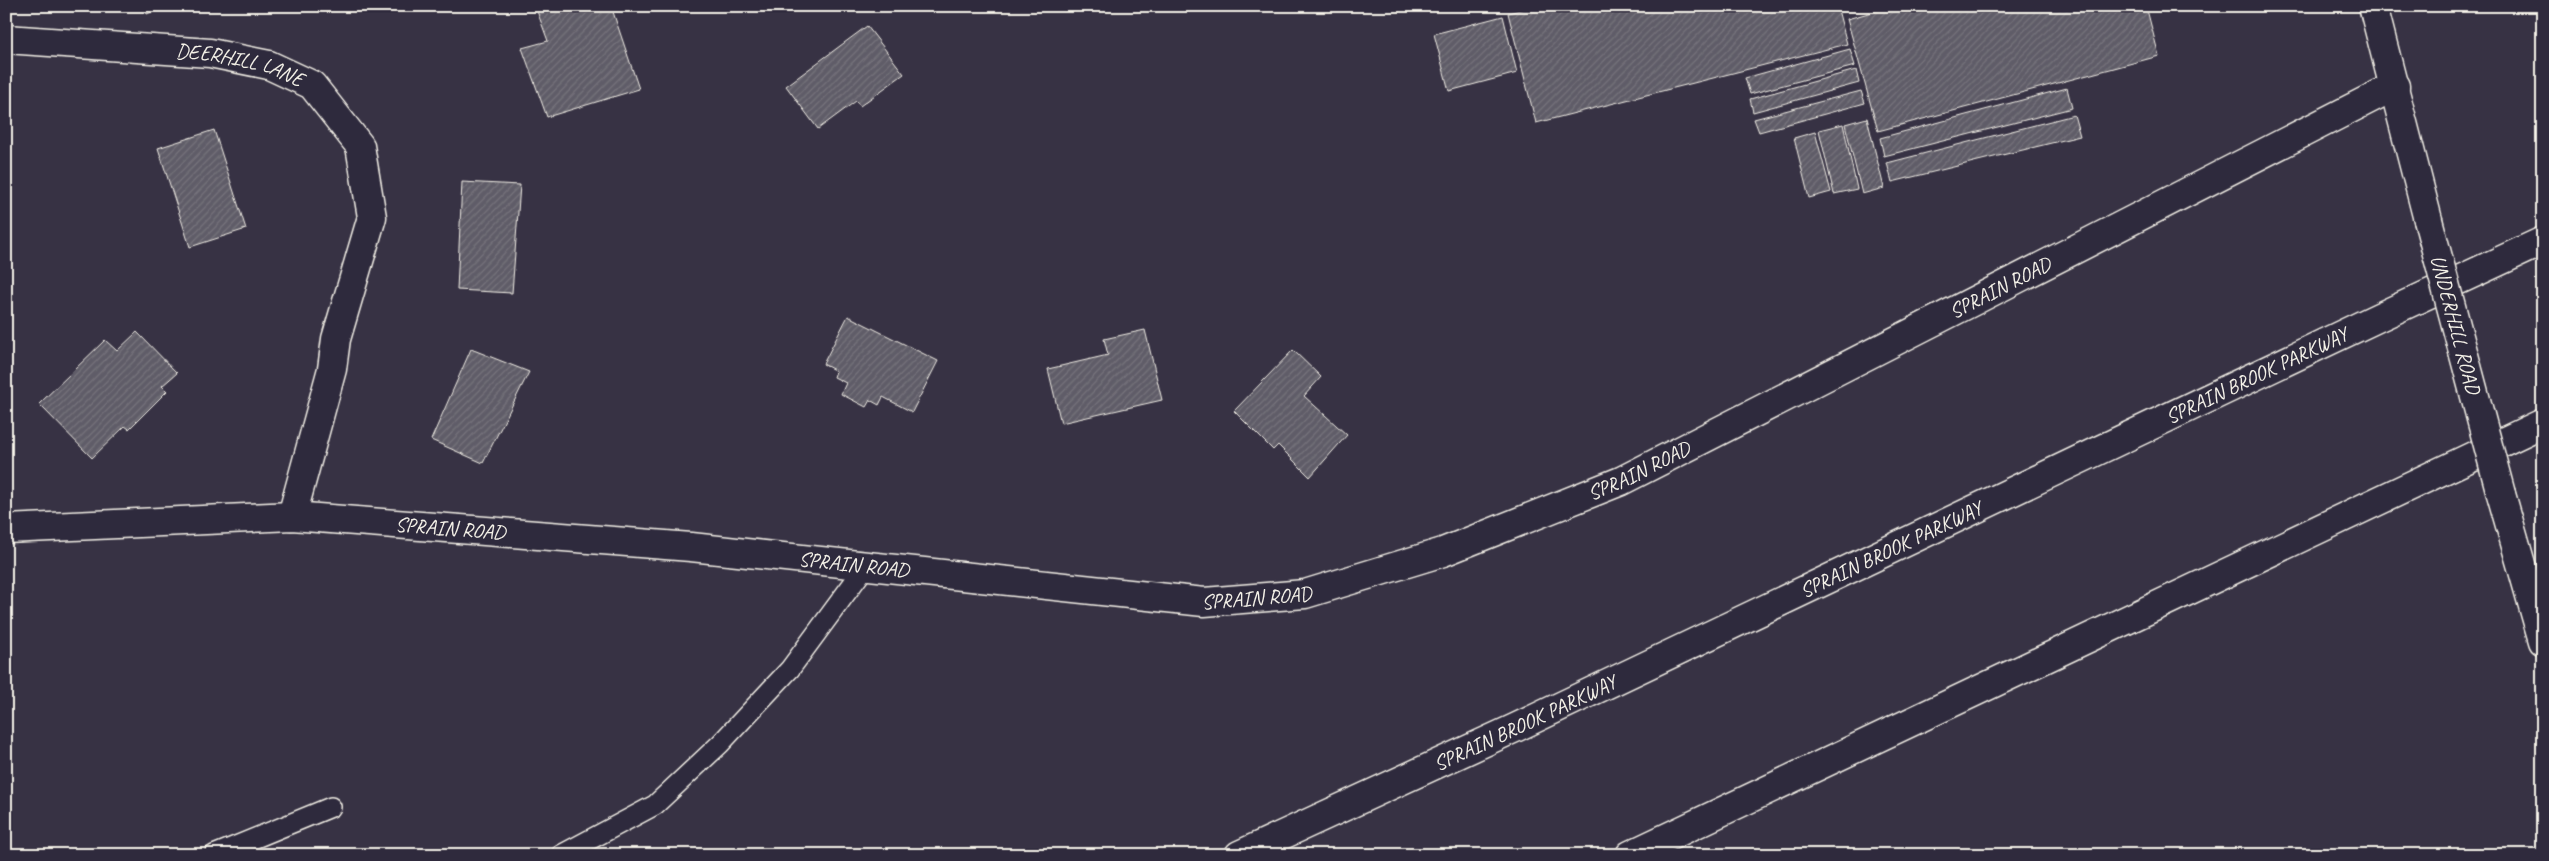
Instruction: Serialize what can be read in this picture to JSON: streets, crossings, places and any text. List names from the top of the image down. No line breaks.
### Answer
{"streets":{"main road":["DEERHILL LANE","SPRAIN ROAD","UNDERHILL ROAD","SPRAIN BROOK PARKWAY"]},"crossings":[["DEERHILL LANE","SPRAIN ROAD"],["SPRAIN ROAD","UNDERHILL ROAD"]]}
